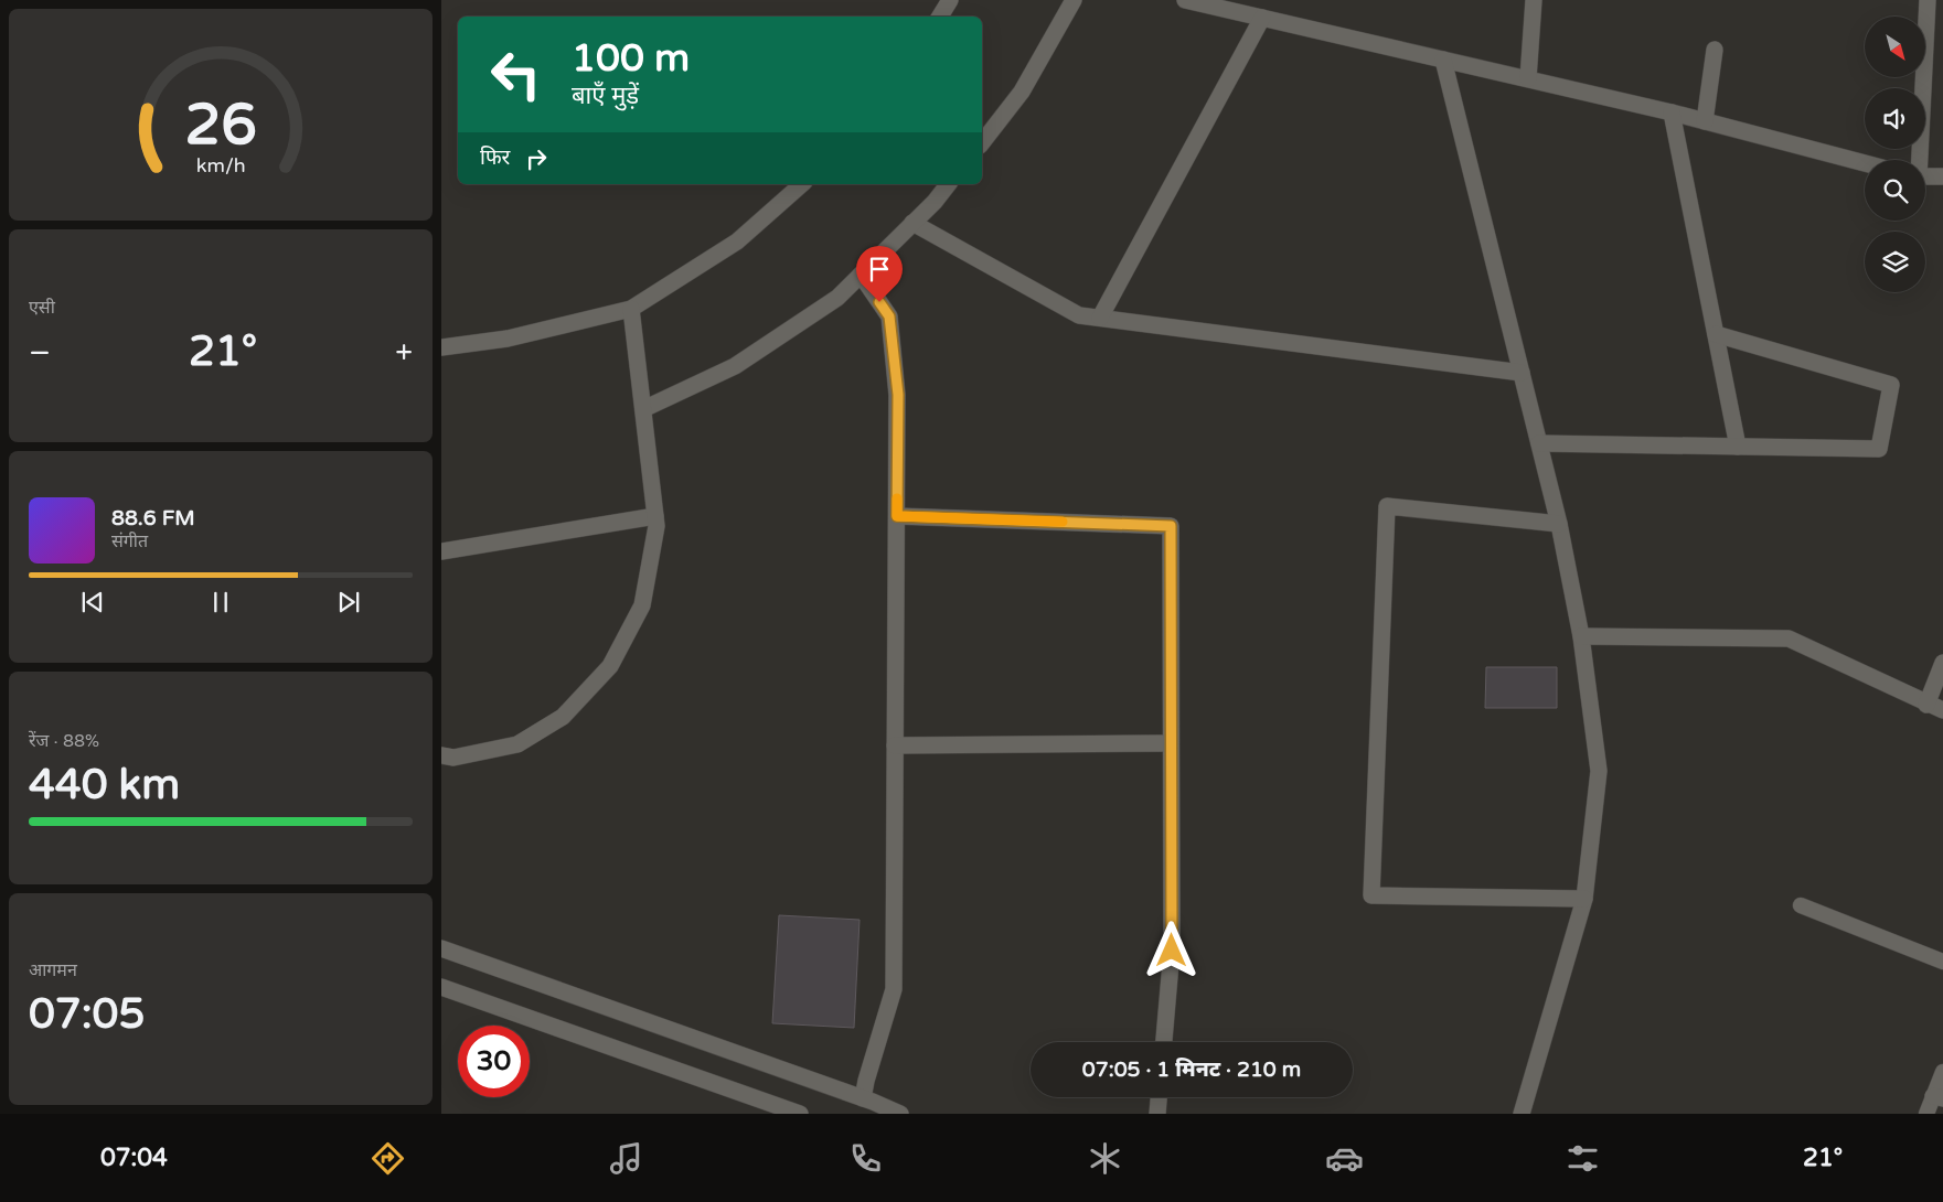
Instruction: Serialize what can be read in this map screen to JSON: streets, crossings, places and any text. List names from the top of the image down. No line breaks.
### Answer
{"north":"bottom right","page":{"turn":["100 m","बाएँ मुड़ें"],"then":"फिर","tile":["एसी",["रेंज · 88%","440 km"],["आगमन","07:05"]],"heat":["−","21°","+"],"song":["88.6 FM","संगीत"],"limit":"30","trip":"07:05 · 1 मिनट · 210 m","tabs":["07:04","21°"],"gauge":["26","km/h"]}}
